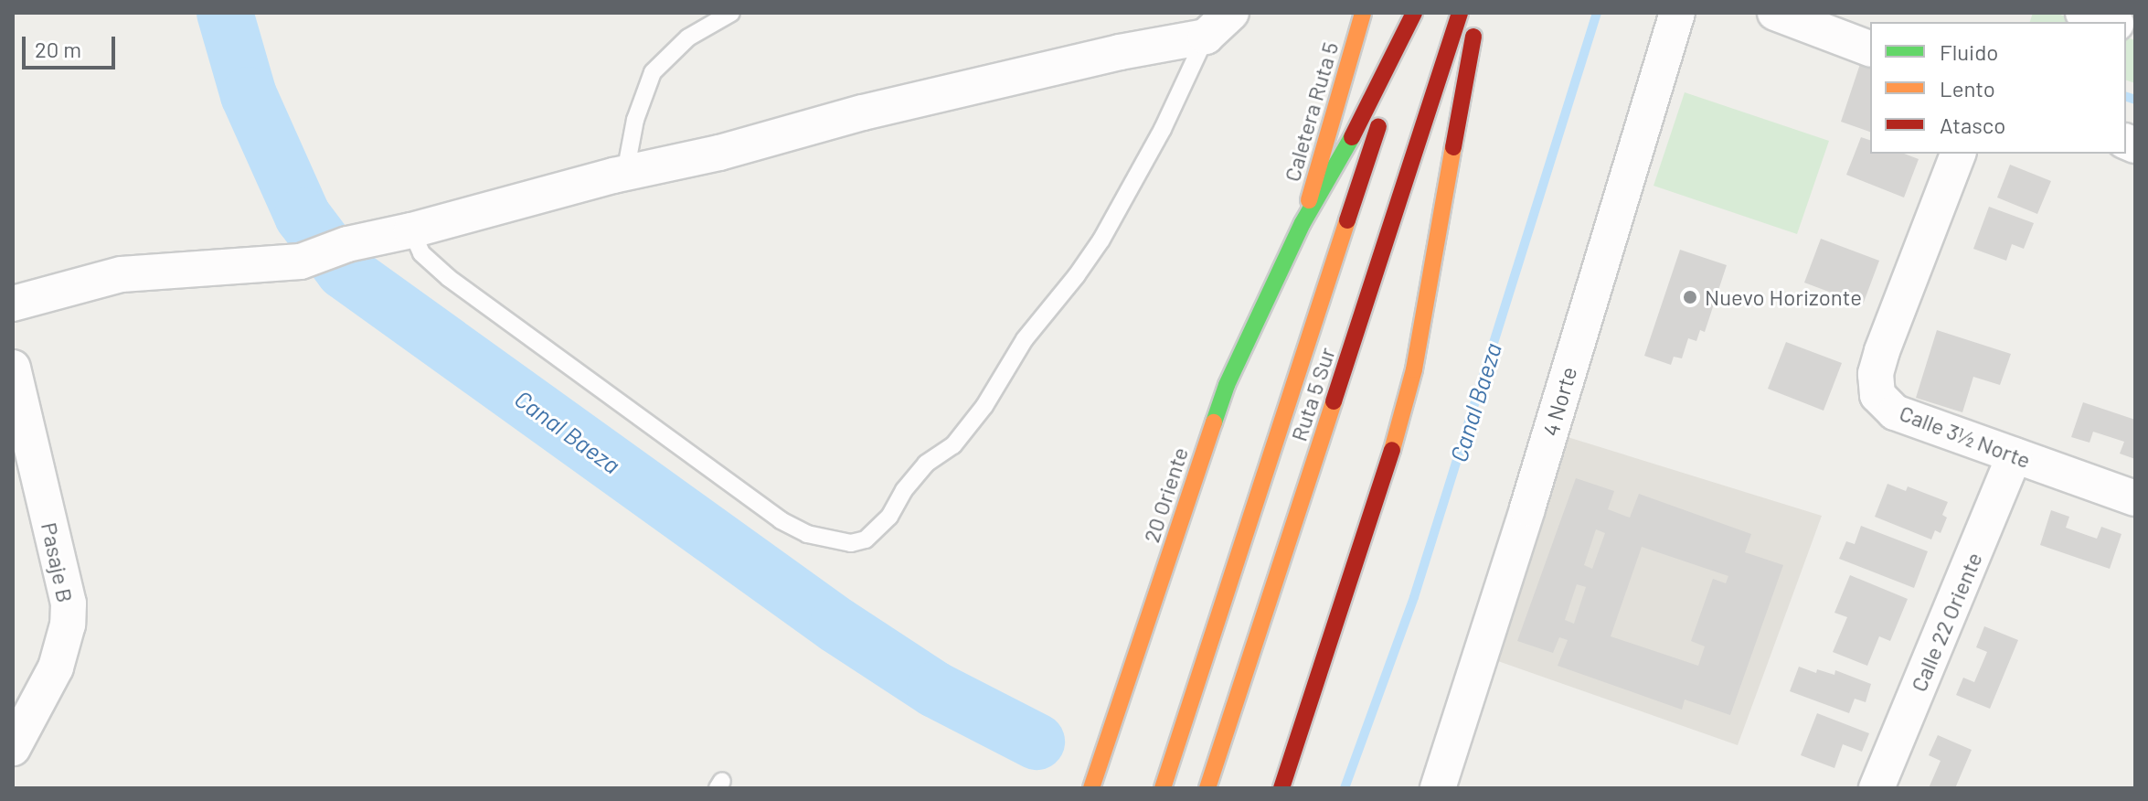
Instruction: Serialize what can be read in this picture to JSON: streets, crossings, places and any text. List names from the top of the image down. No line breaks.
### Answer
{"streets":{"main road":["Caletera Ruta 5","Ruta 5 Sur","20 Oriente"],"street":["4 Norte","Calle 3½ Norte","Pasaje B","Calle 22 Oriente"]},"crossings":[["Caletera Ruta 5","20 Oriente"],["Calle 3½ Norte","Calle 22 Oriente"]],"water":["Canal Baeza"],"places":["Nuevo Horizonte"],"legend":["Fluido","Lento","Atasco"],"scale_bar":"20 m"}
